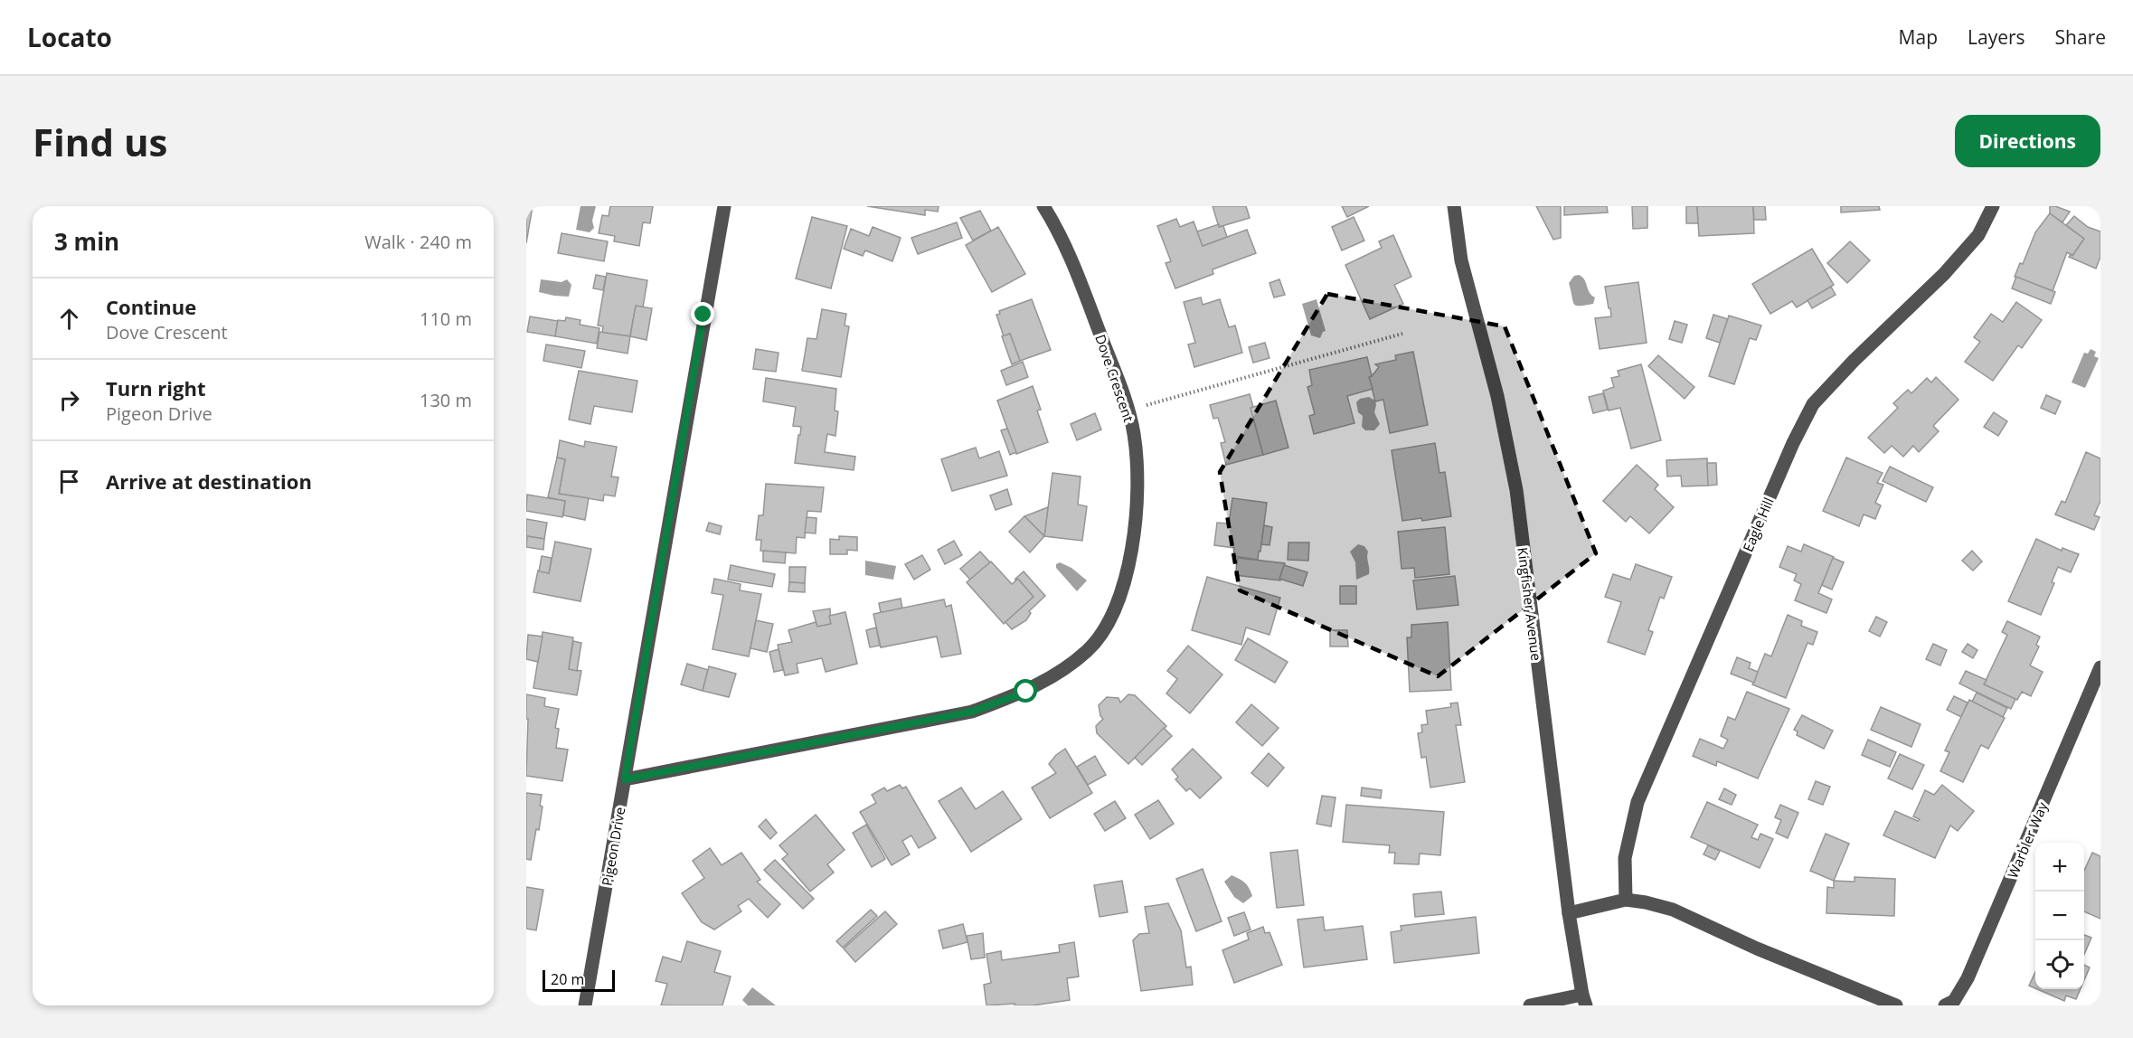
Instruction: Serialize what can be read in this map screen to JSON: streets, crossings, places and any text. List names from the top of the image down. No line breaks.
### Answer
{"streets":{"street":["Dove Crescent","Eagle Hill","Kingfisher Avenue","Warbler Way","Pigeon Drive"]},"crossings":[["Dove Crescent","Pigeon Drive"]],"scale_bar":"20 m","page":{"header":"Locato","nav":["Map","Layers","Share"],"buttons":"Directions","title":"Find us","heading":["3 min","Walk · 240 m"],"list":[["Continue","Dove Crescent","110 m"],["Turn right","Pigeon Drive","130 m"],"Arrive at destination"],"map_buttons":["+","−"],"scale":"20 m"}}
